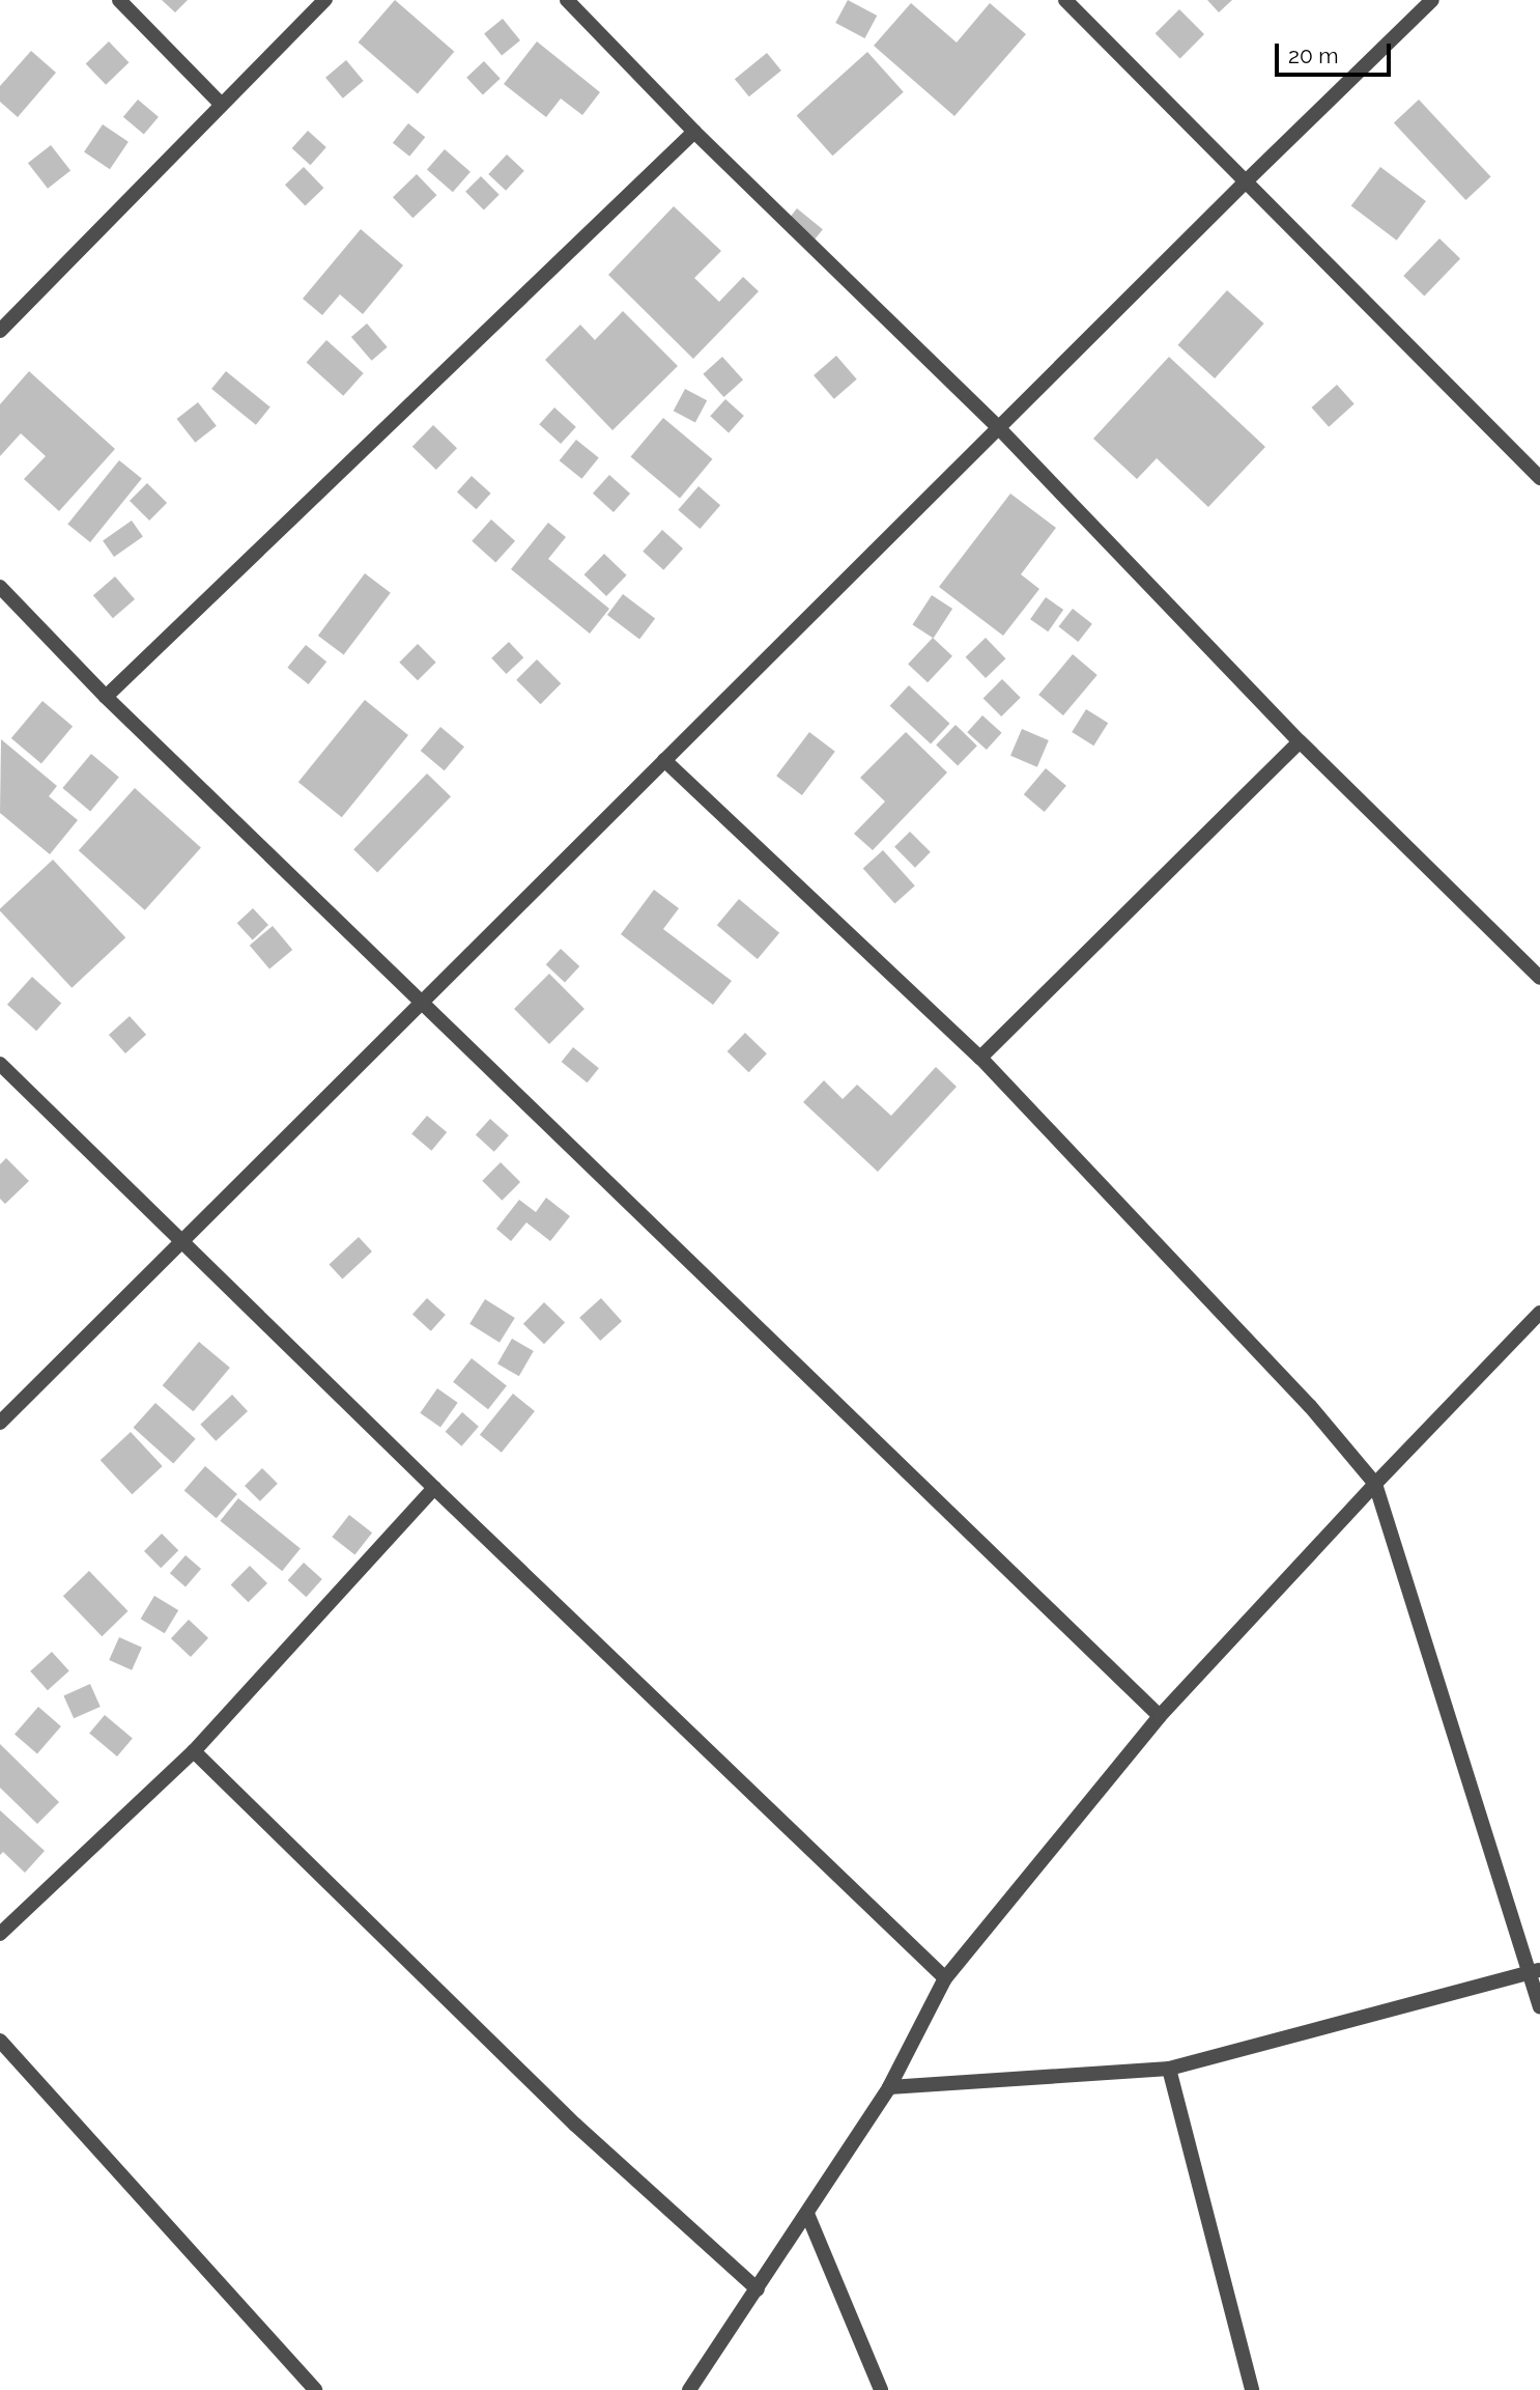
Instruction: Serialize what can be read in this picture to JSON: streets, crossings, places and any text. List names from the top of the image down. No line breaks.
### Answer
{"scale_bar":"20 m"}
